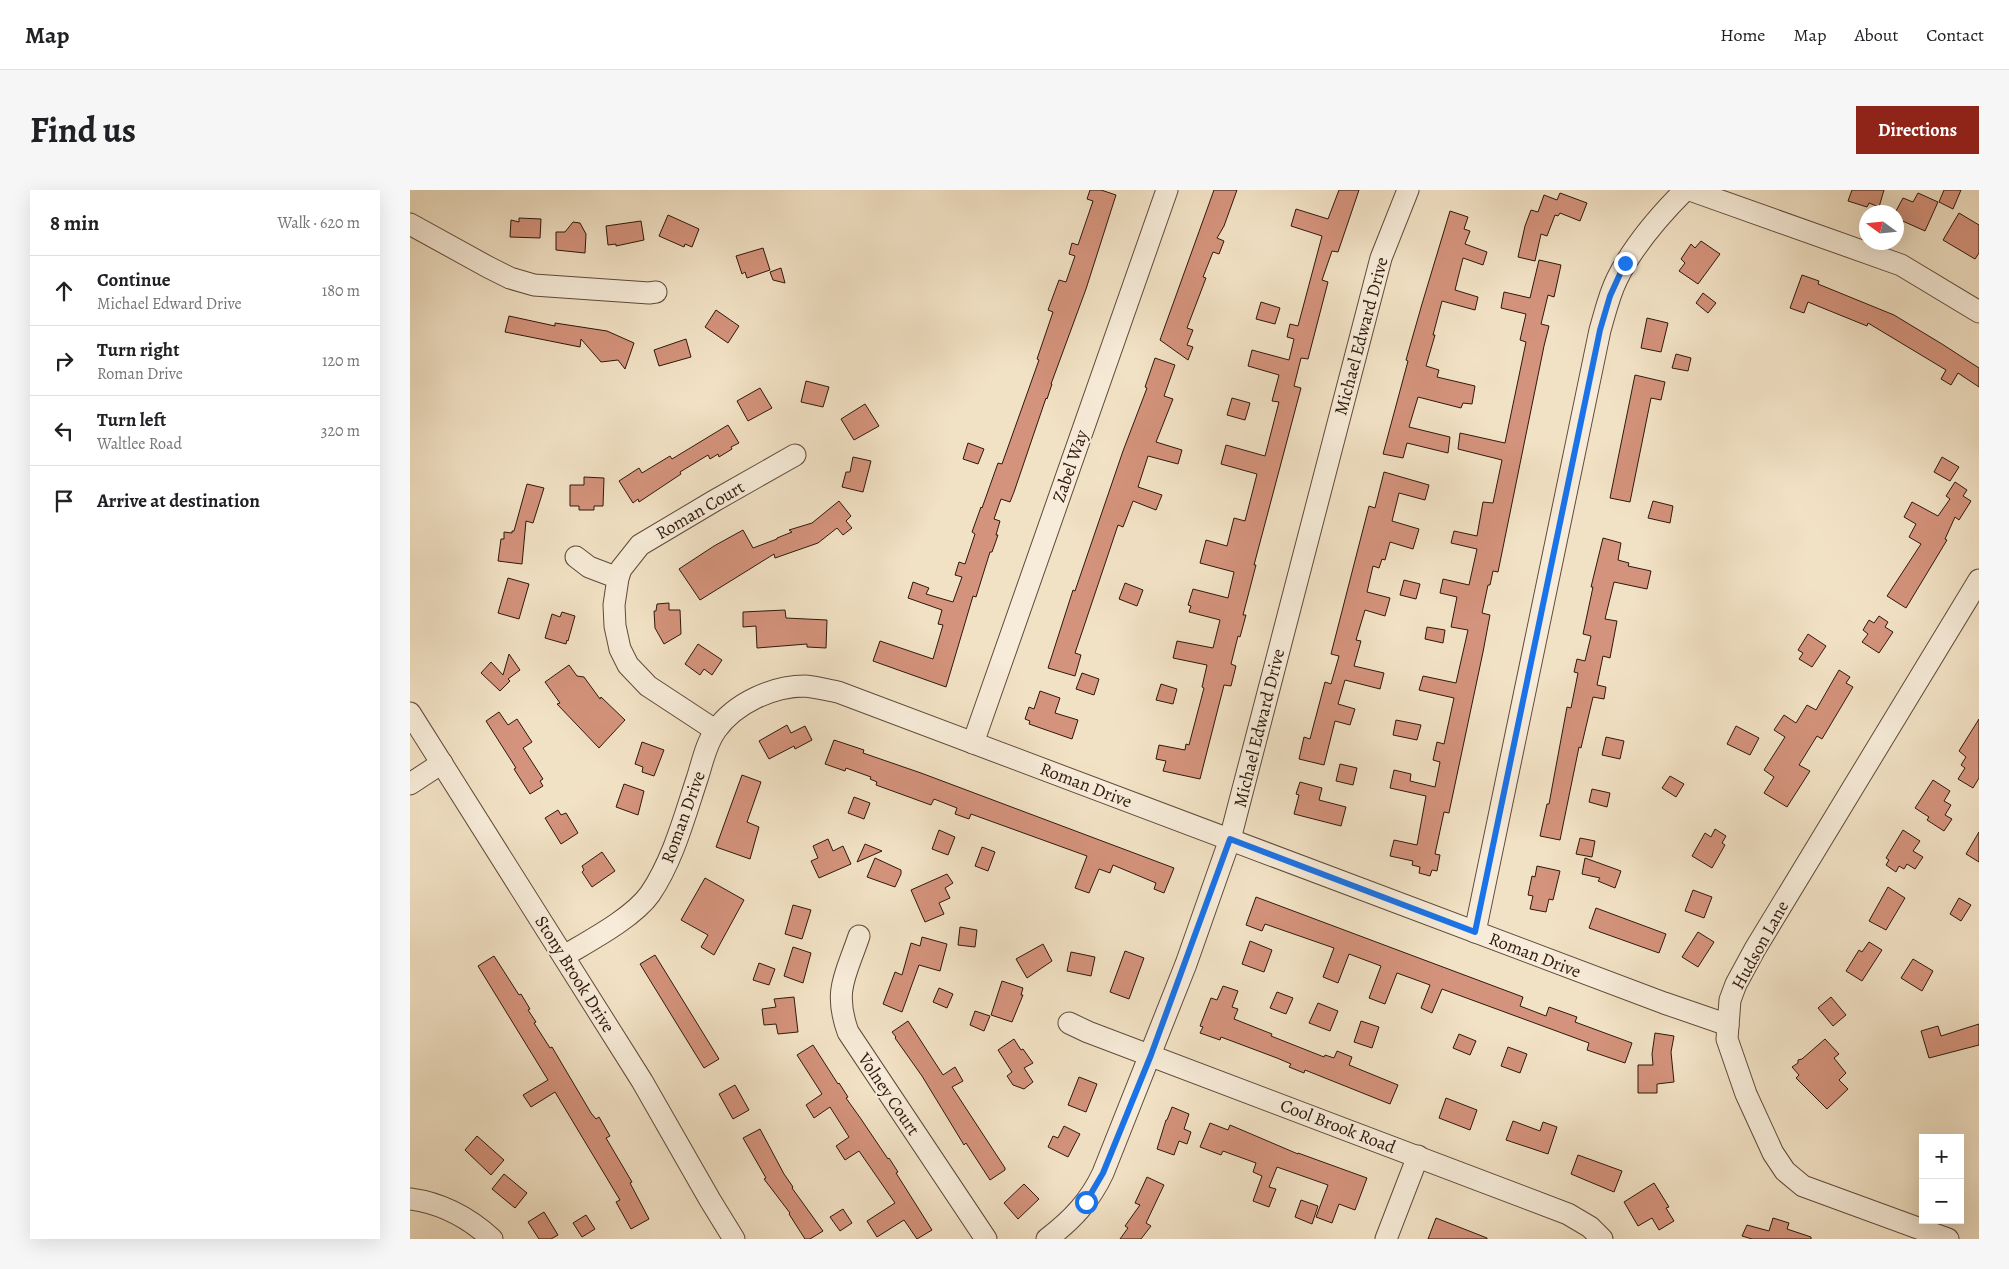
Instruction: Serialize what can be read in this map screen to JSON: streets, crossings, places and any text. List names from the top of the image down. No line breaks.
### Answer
{"streets":{"street":["Michael Edward Drive","Zabel Way","Roman Court","Roman Drive","Hudson Lane","Stony Brook Drive","Volney Court","Cool Brook Road"]},"crossings":[["Michael Edward Drive","Roman Drive"],["Michael Edward Drive","Cool Brook Road"],["Zabel Way","Roman Drive"],["Roman Court","Roman Drive"],["Roman Drive","Hudson Lane"],["Roman Drive","Stony Brook Drive"]],"north":"left","page":{"header":"Map","nav":["Home","Map","About","Contact"],"title":"Find us","buttons":"Directions","heading":["8 min","Walk · 620 m"],"list":[["Continue","Michael Edward Drive","180 m"],["Turn right","Roman Drive","120 m"],["Turn left","Waltlee Road","320 m"],"Arrive at destination"],"map_buttons":["+","−"]}}
